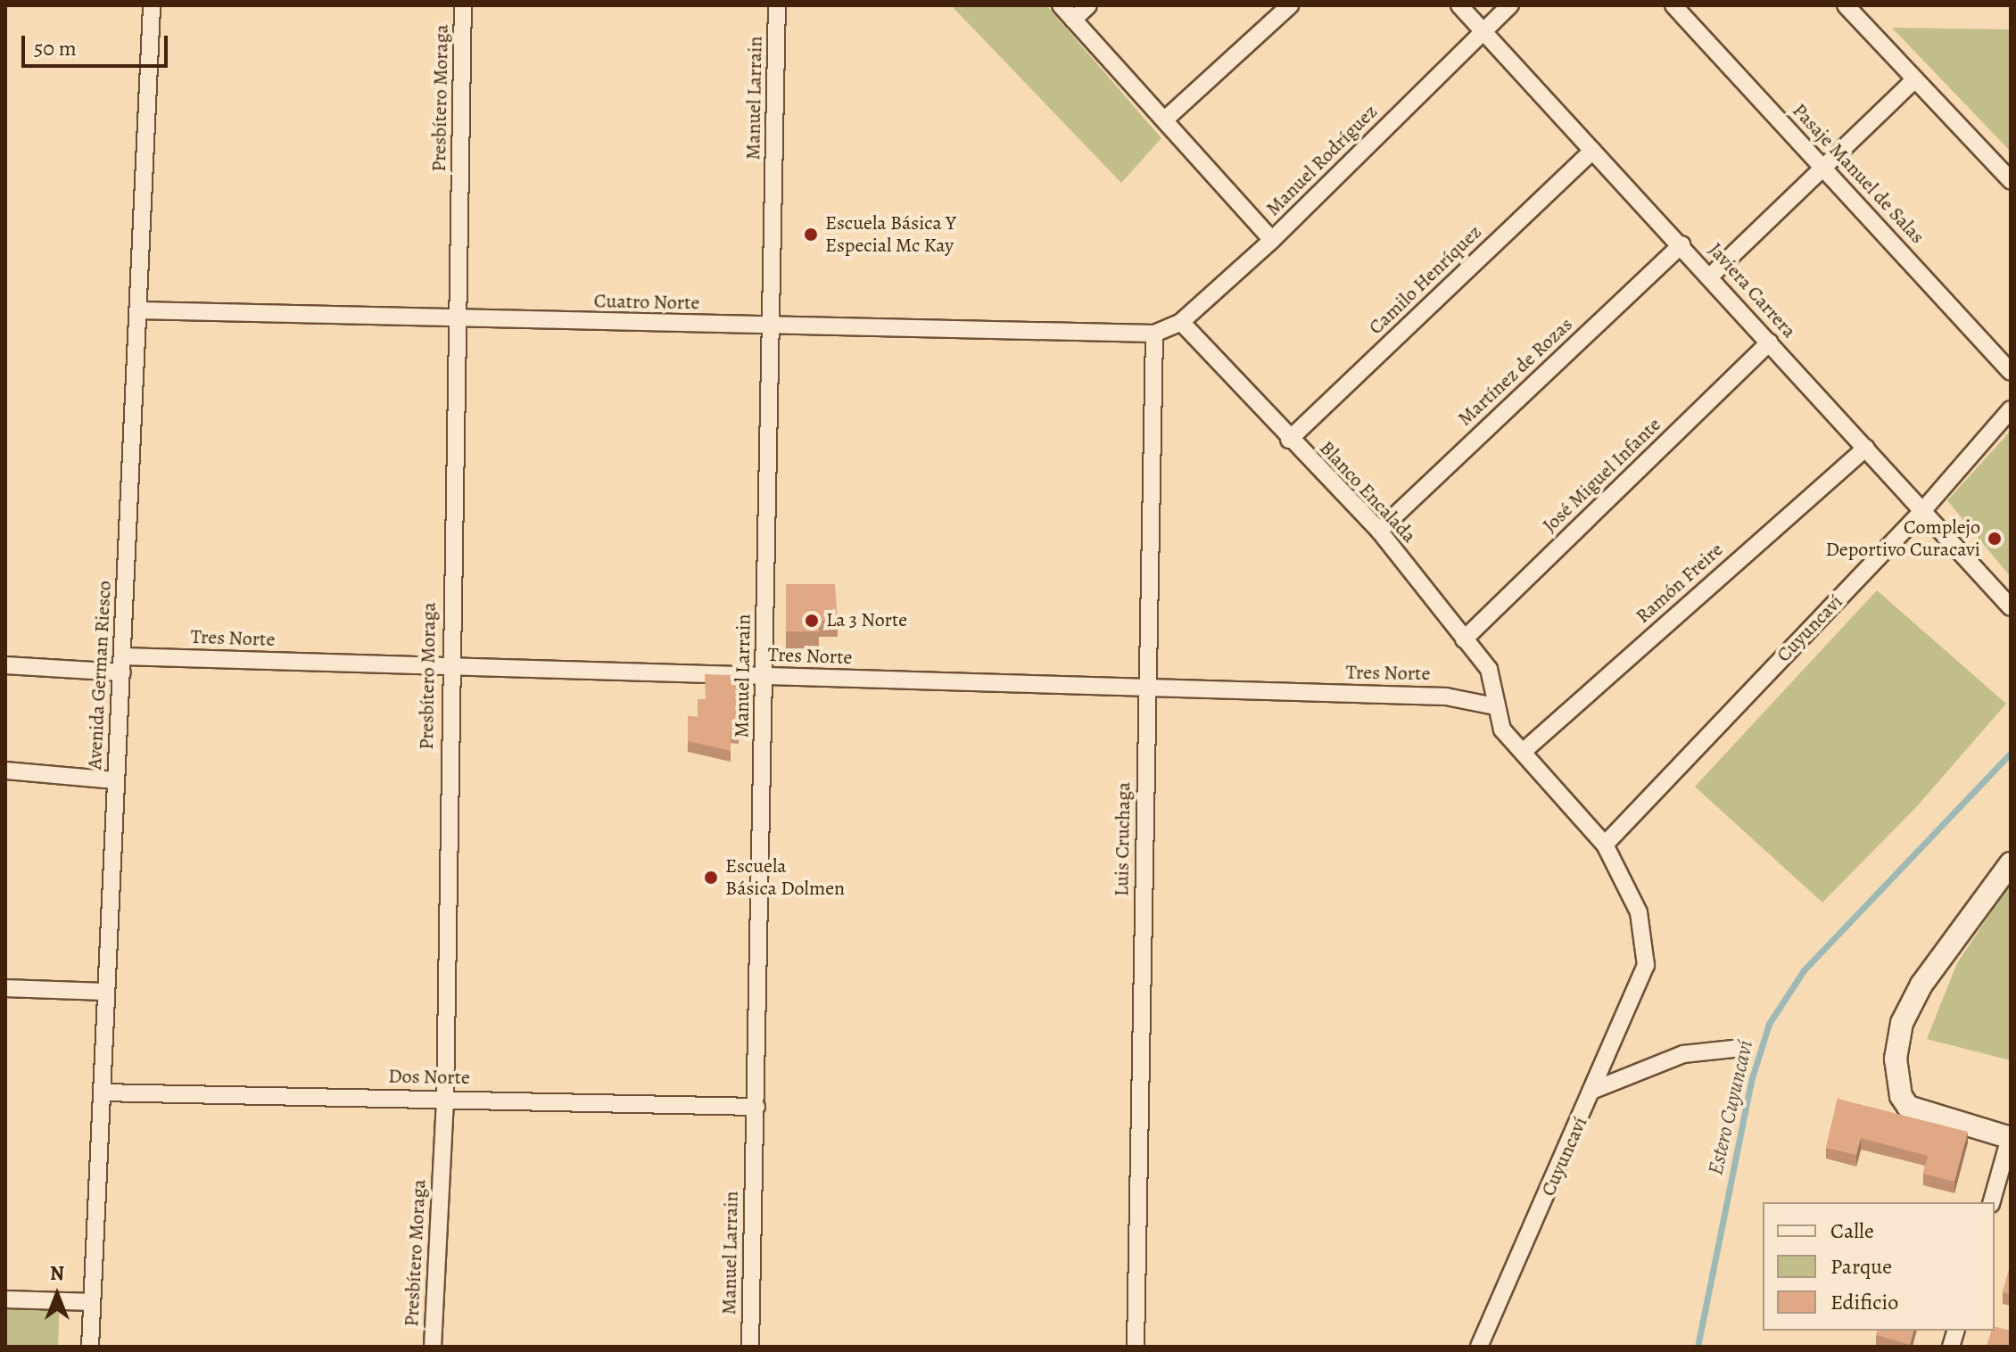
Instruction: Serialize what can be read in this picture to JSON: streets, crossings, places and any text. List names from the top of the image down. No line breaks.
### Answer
{"streets":{"street":["Presbítero Moraga","Manuel Larrain","Manuel Rodríguez","Pasaje Manuel de Salas","Camilo Henríquez","Javiera Carrera","Cuatro Norte","Martínez de Rozas","José Miguel Infante","Blanco Encalada","Ramón Freire","Cuyuncaví","Tres Norte","Avenida German Riesco","Luis Cruchaga","Dos Norte"]},"crossings":[["Presbítero Moraga","Cuatro Norte"],["Presbítero Moraga","Tres Norte"],["Presbítero Moraga","Dos Norte"],["Manuel Larrain","Cuatro Norte"],["Manuel Larrain","Tres Norte"],["Manuel Larrain","Dos Norte"],["Manuel Rodríguez","Javiera Carrera"],["Manuel Rodríguez","Cuatro Norte"],["Manuel Rodríguez","Blanco Encalada"],["Manuel Rodríguez","Luis Cruchaga"],["Camilo Henríquez","Javiera Carrera"],["Camilo Henríquez","Blanco Encalada"],["Javiera Carrera","Martínez de Rozas"],["Javiera Carrera","José Miguel Infante"],["Javiera Carrera","Ramón Freire"],["Javiera Carrera","Cuyuncaví"],["Cuatro Norte","Avenida German Riesco"],["Cuatro Norte","Luis Cruchaga"],["Martínez de Rozas","Blanco Encalada"],["José Miguel Infante","Blanco Encalada"],["Blanco Encalada","Cuyuncaví"],["Blanco Encalada","Tres Norte"],["Ramón Freire","Cuyuncaví"],["Cuyuncaví","Tres Norte"],["Tres Norte","Avenida German Riesco"],["Tres Norte","Luis Cruchaga"],["Avenida German Riesco","Dos Norte"]],"water":["Estero Cuyuncaví"],"places":["Escuela Básica Y Especial Mc Kay","Complejo Deportivo Curacavi","La 3 Norte","Escuela Básica Dolmen"],"legend":["Calle","Parque","Edificio"],"scale_bar":"50 m","north":"top"}
